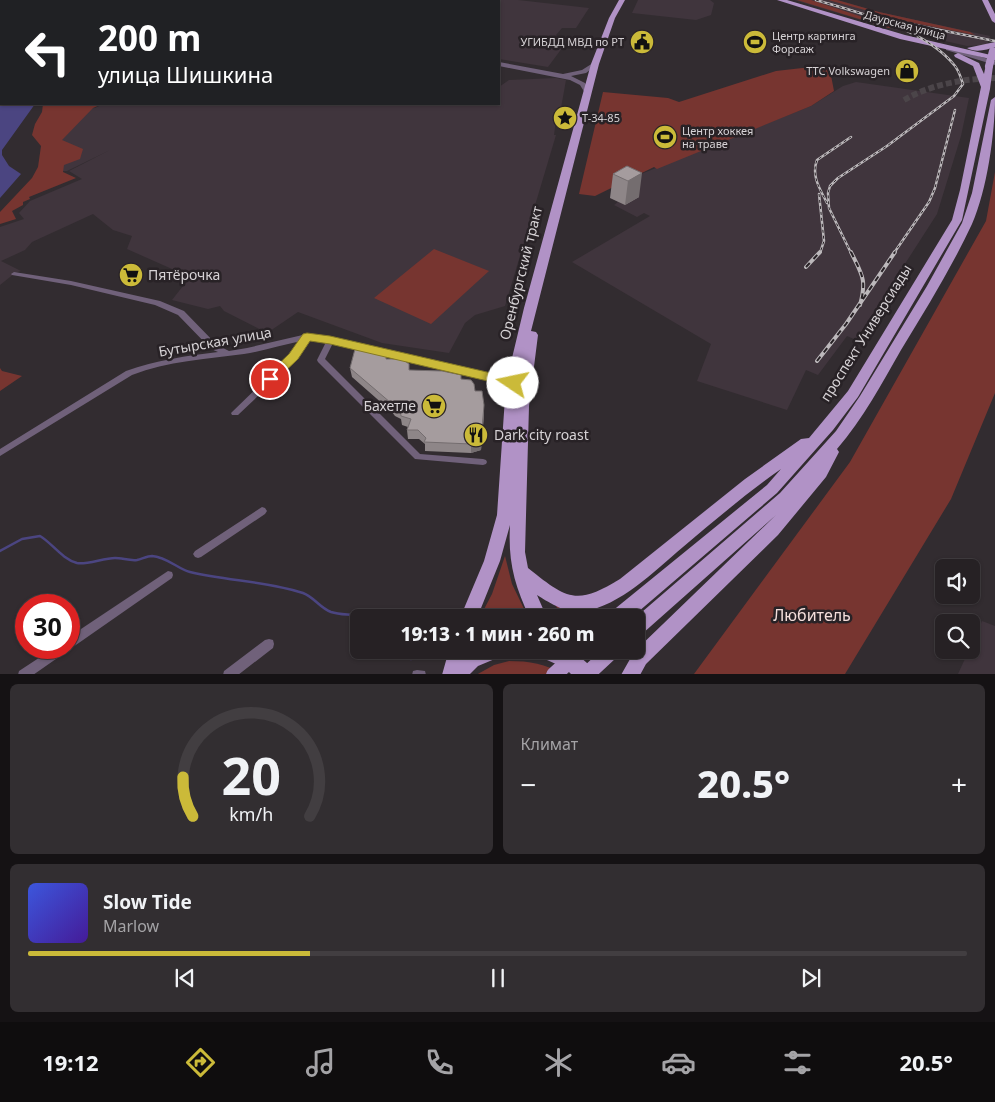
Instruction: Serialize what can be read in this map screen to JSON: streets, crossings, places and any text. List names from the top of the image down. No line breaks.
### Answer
{"streets":{"main road":["Даурская улица","Оренбургский тракт","проспект Универсиады"],"street":["Бутырская улица"]},"crossings":[["Даурская улица","проспект Универсиады"],["Оренбургский тракт","Бутырская улица"]],"parks":["Любитель"],"places":{"public building":["УГИБДД МВД по РТ"],"sports":["Центр картинга Форсаж","Центр хоккея на траве"],"shop":["ТТС Volkswagen"],"place":["T-34-85"],"supermarket":["Пятёрочка","Бахетле"],"restaurant":["Dark city roast"]},"page":{"turn":["200 m","улица Шишкина"],"limit":"30","trip":"19:13 · 1 мин · 260 m","tile":"Климат","heat":["−","20.5°","+"],"song":["Slow Tide","Marlow"],"tabs":["19:12","20.5°"],"gauge":["20","km/h"]}}
